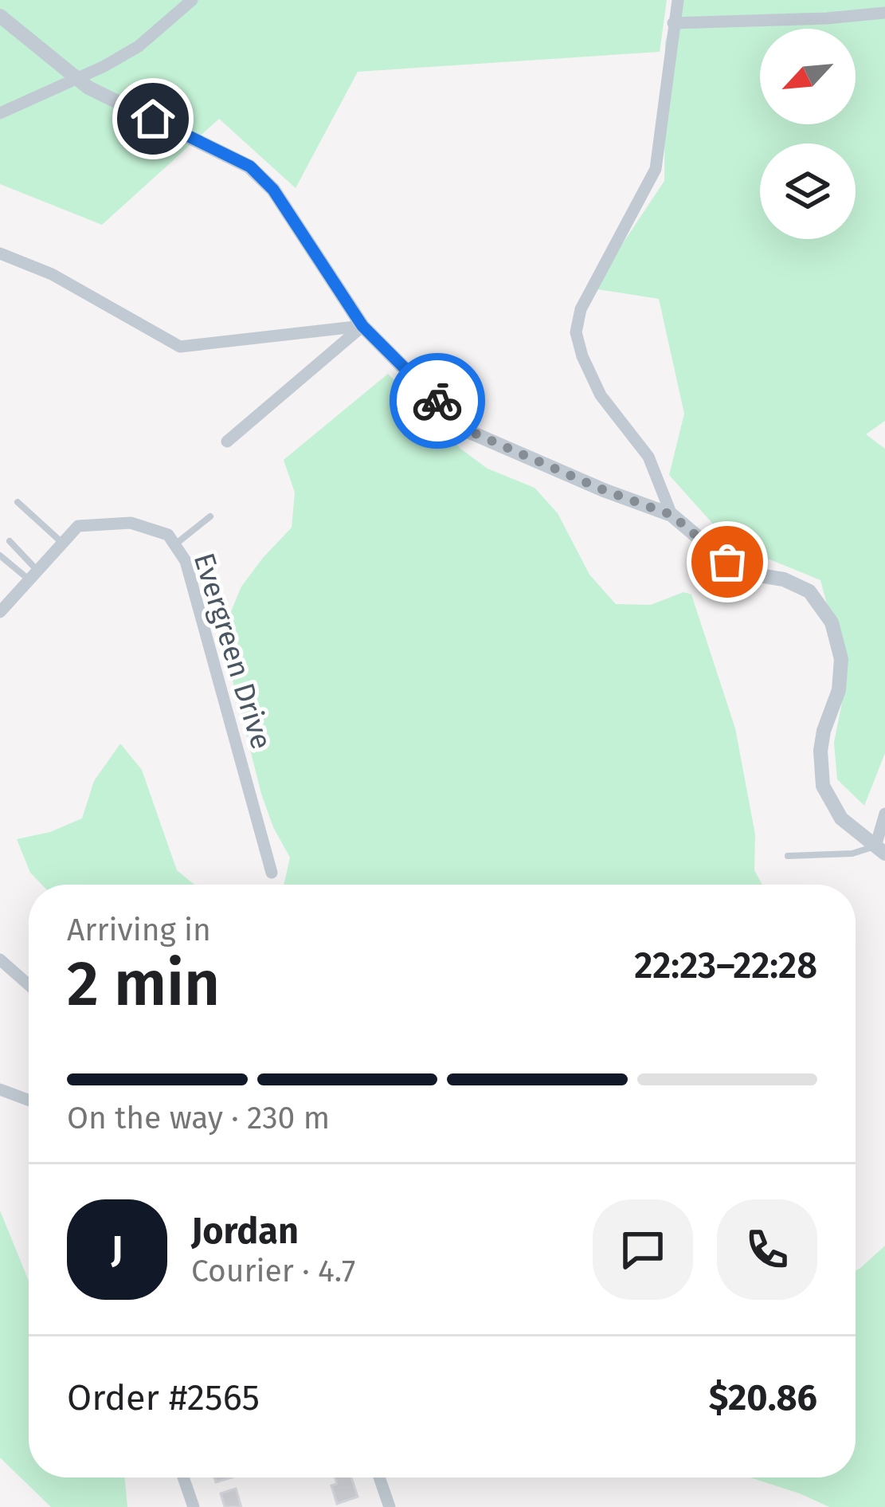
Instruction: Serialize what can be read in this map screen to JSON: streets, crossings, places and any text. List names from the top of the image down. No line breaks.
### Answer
{"streets":{"street":["Evergreen Drive"]},"north":"bottom left","page":{"heading":["2 min","Arriving in","22:23–22:28"],"panel":["Jordan","Courier · 4.7","Order #2565","$20.86"],"bar":"On the way · 230 m","round":"J"}}
